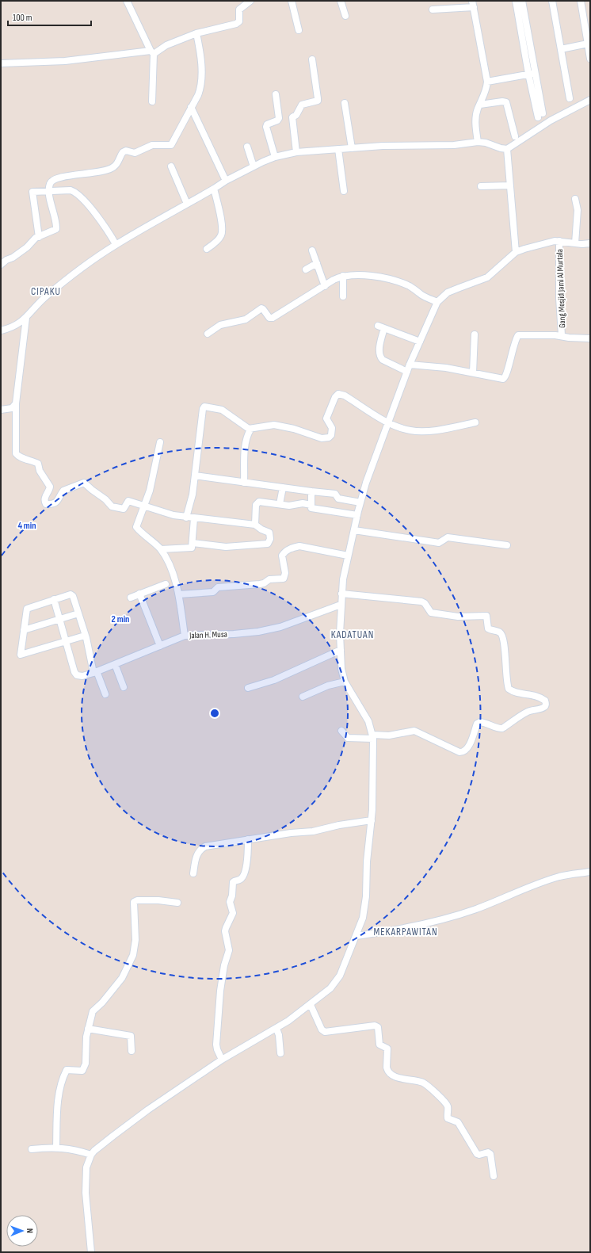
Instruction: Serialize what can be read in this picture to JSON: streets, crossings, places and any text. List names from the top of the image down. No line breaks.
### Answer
{"streets":{"street":["Gang Mesjid Jami Al Murtala","Jalan H. Musa"]},"districts":["CIPAKU","KADATUAN","MEKARPAWITAN"],"scale_bar":"100 m","north":"right","rings":["4 min","2 min"]}
